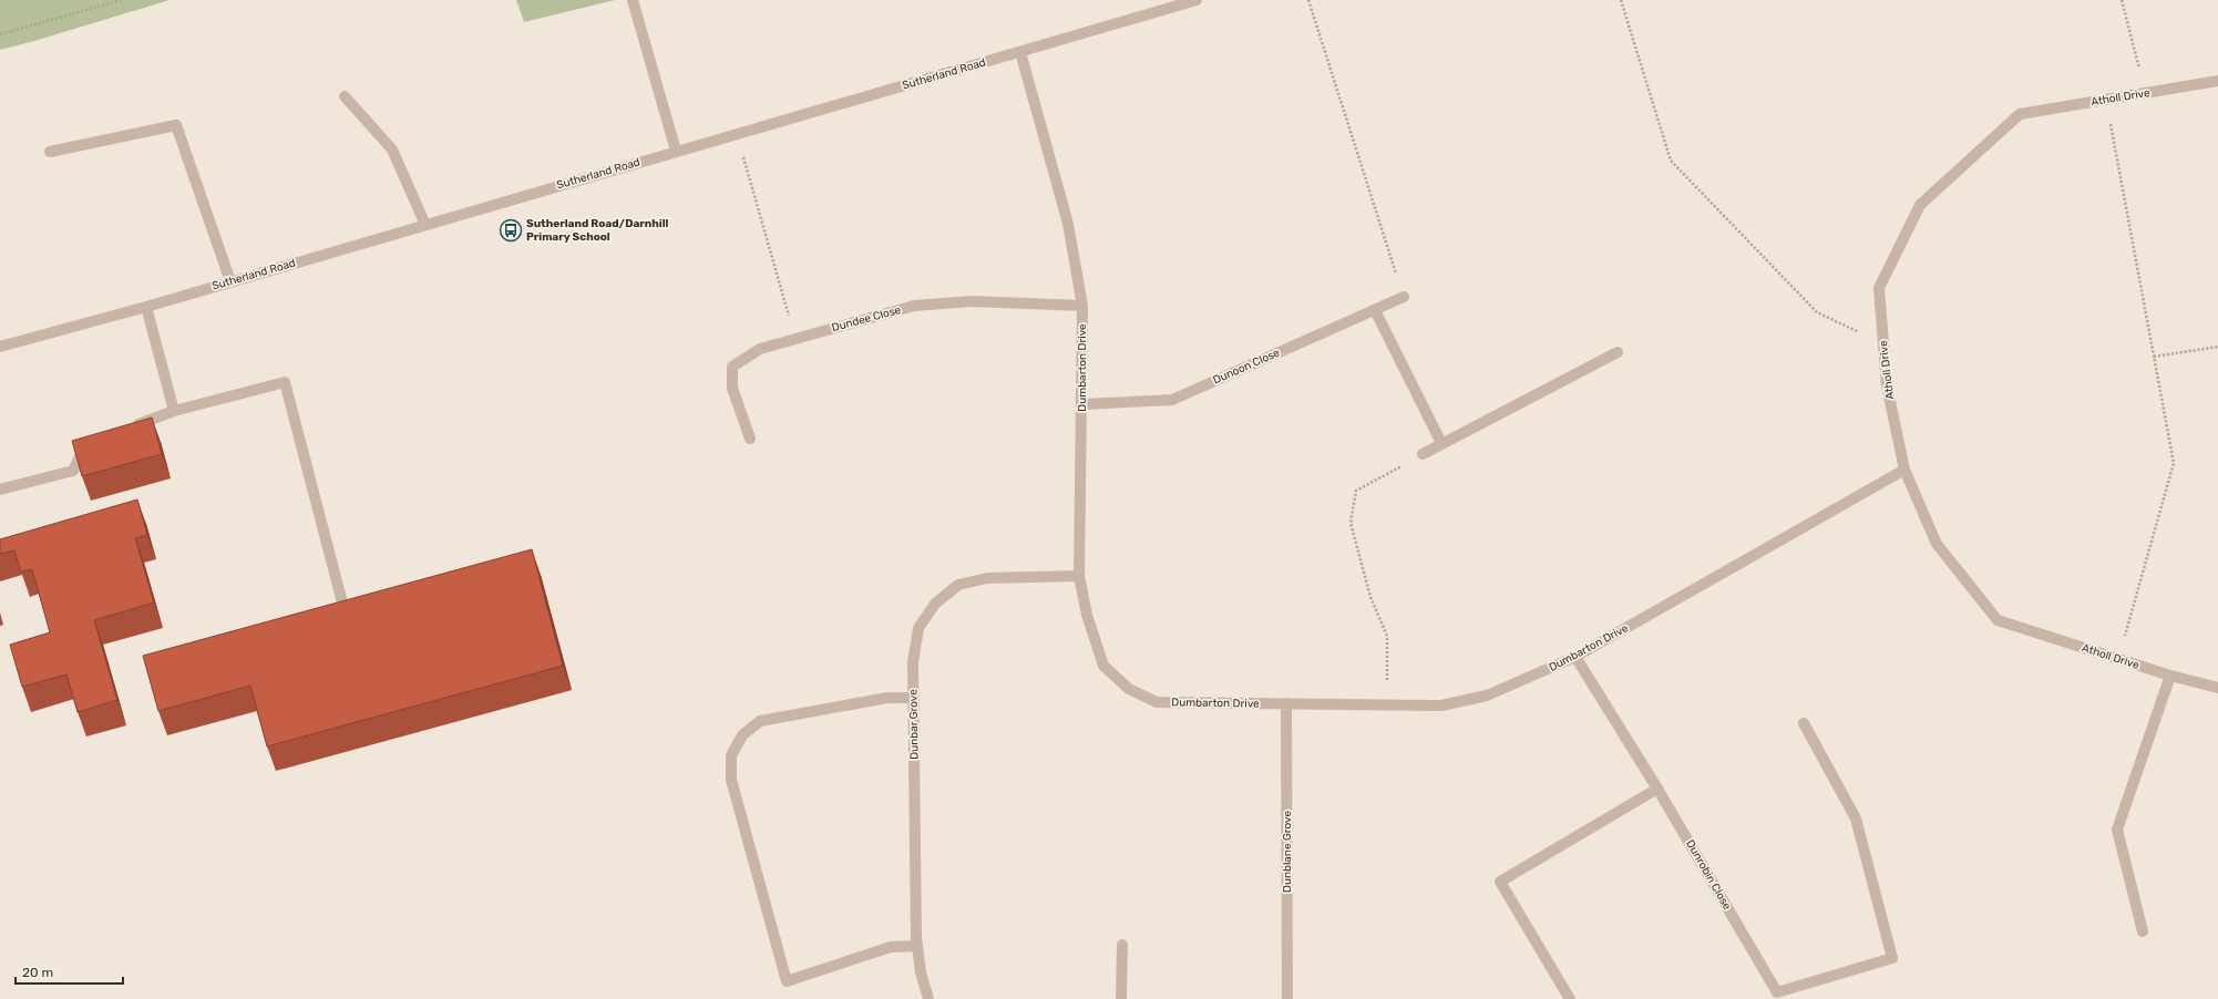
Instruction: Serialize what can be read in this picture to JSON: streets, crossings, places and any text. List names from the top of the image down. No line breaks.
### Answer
{"streets":{"street":["Sutherland Road","Atholl Drive","Dundee Close","Dunoon Close","Dumbarton Drive","Dunbar Grove","Dunblane Grove","Dunrobin Close"]},"crossings":[["Sutherland Road","Dumbarton Drive"],["Atholl Drive","Dumbarton Drive"],["Dundee Close","Dumbarton Drive"],["Dunoon Close","Dumbarton Drive"],["Dumbarton Drive","Dunbar Grove"],["Dumbarton Drive","Dunblane Grove"],["Dumbarton Drive","Dunrobin Close"]],"places":{"bus stop":["Sutherland Road/Darnhill Primary School"]},"scale_bar":"20 m"}
